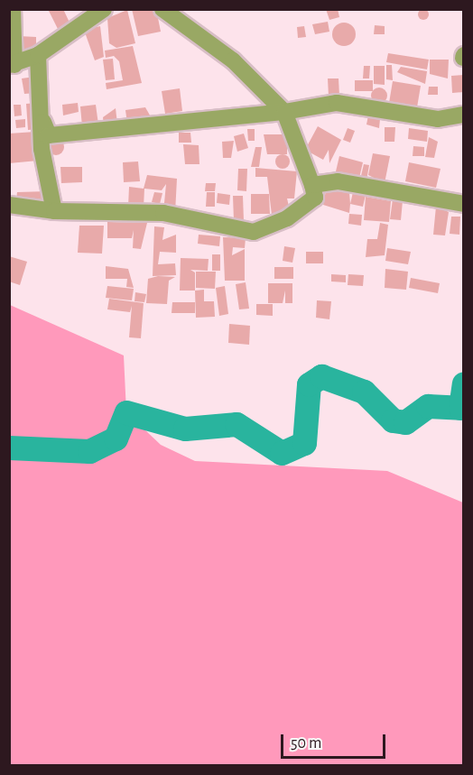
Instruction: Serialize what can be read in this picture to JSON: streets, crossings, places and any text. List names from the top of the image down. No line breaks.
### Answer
{"scale_bar":"50 m"}
